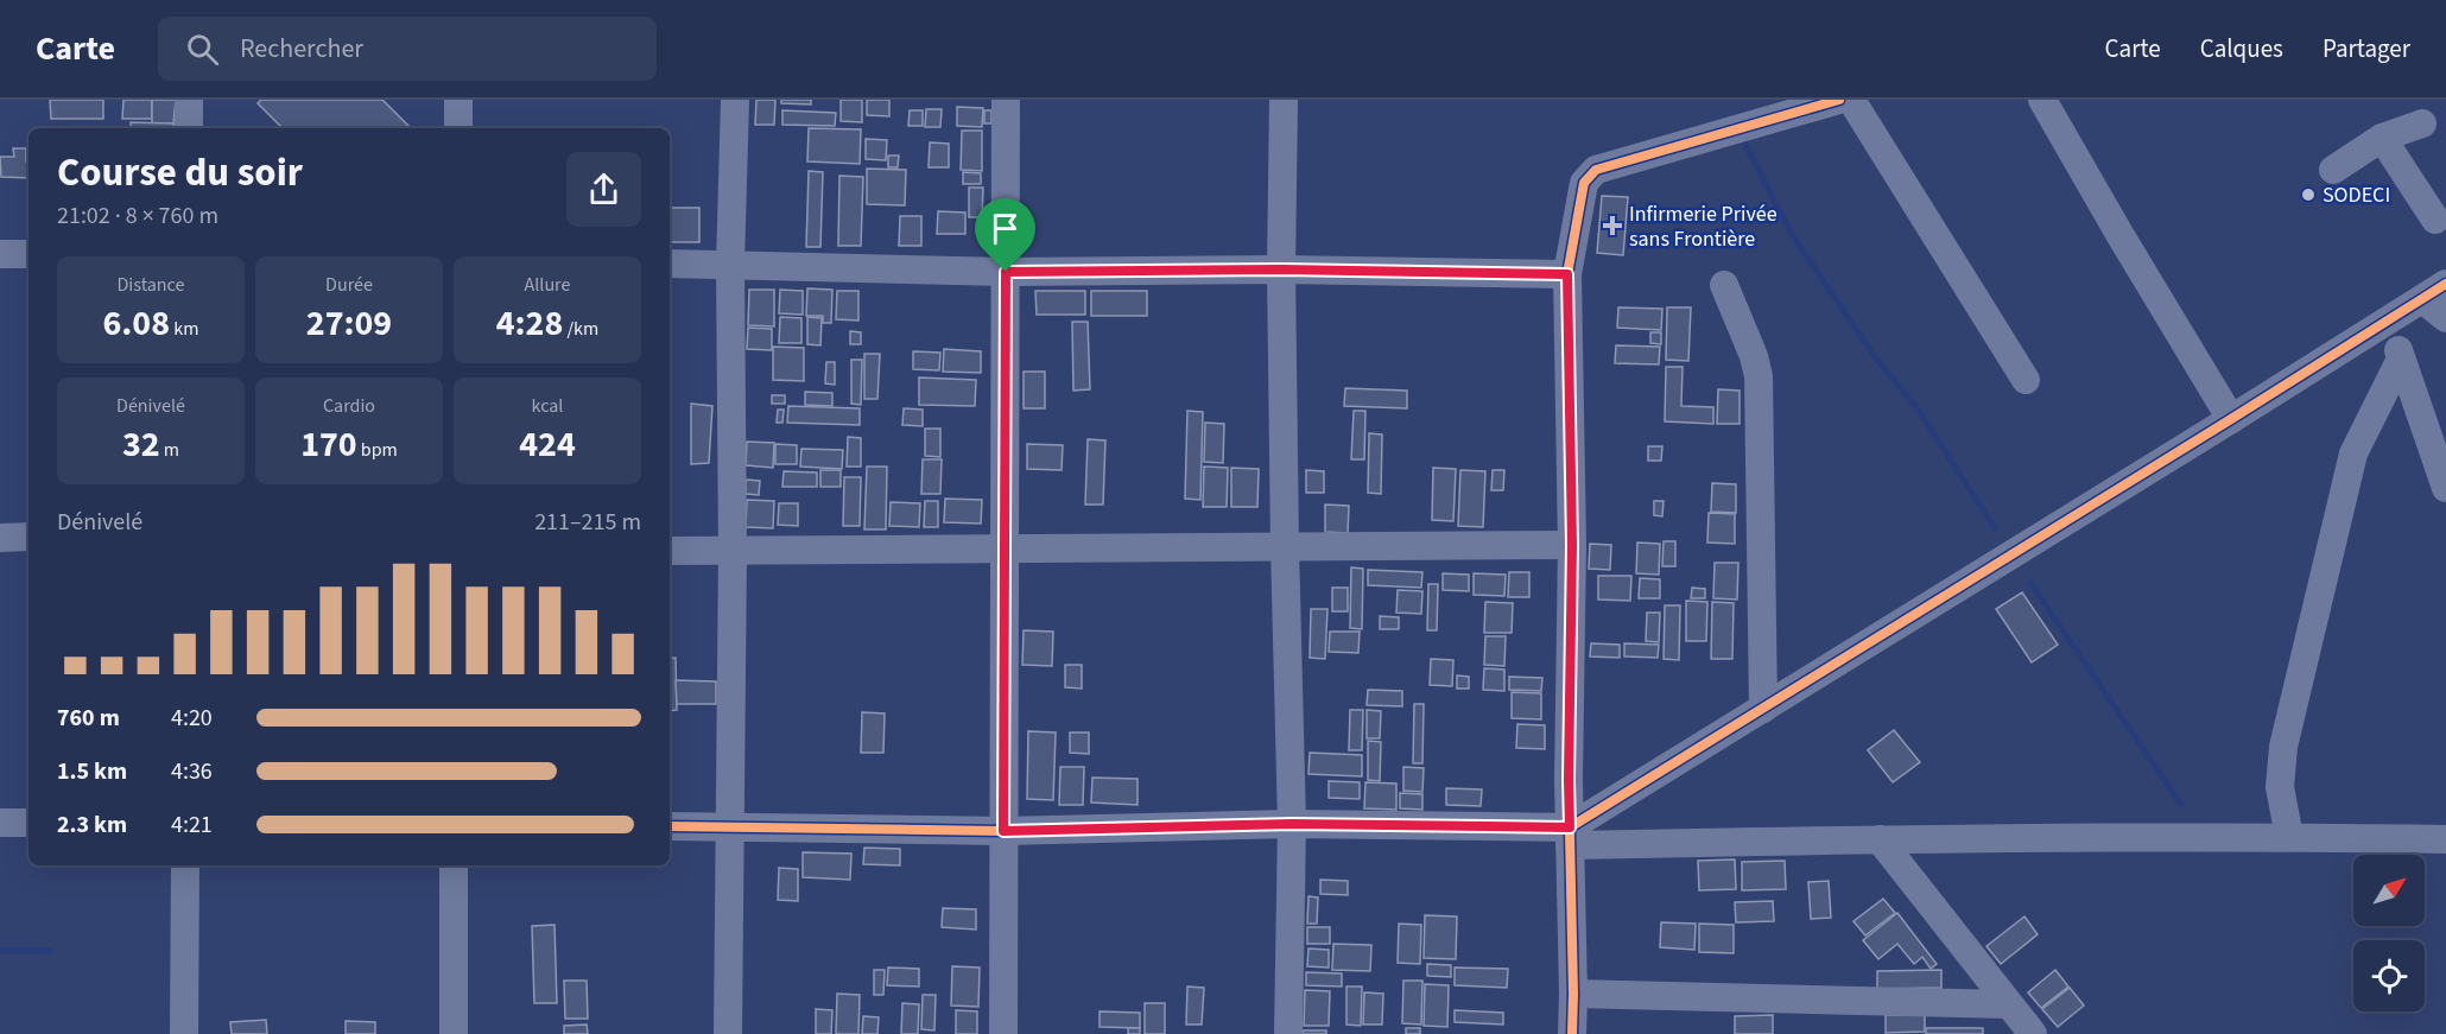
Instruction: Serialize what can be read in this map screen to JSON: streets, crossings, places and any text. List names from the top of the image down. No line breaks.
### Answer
{"places":{"other":["SODECI"],"health":["Infirmerie Privée sans Frontière"]},"north":"top right","page":{"header":"Carte","search":"Rechercher","nav":["Carte","Calques","Partager"],"heading":["Course du soir","21:02 · 8 × 760 m"],"stats":[["Distance","6.08 km"],["Durée","27:09"],["Allure","4:28 /km"],["Dénivelé","32 m"],["Cardio","170 bpm"],["kcal","424"]],"chart":["Dénivelé","211–215 m"],"list":[{"name":"760 m","note":"4:20"},{"name":"1.5 km","note":"4:36"},{"name":"2.3 km","note":"4:21"}]}}
